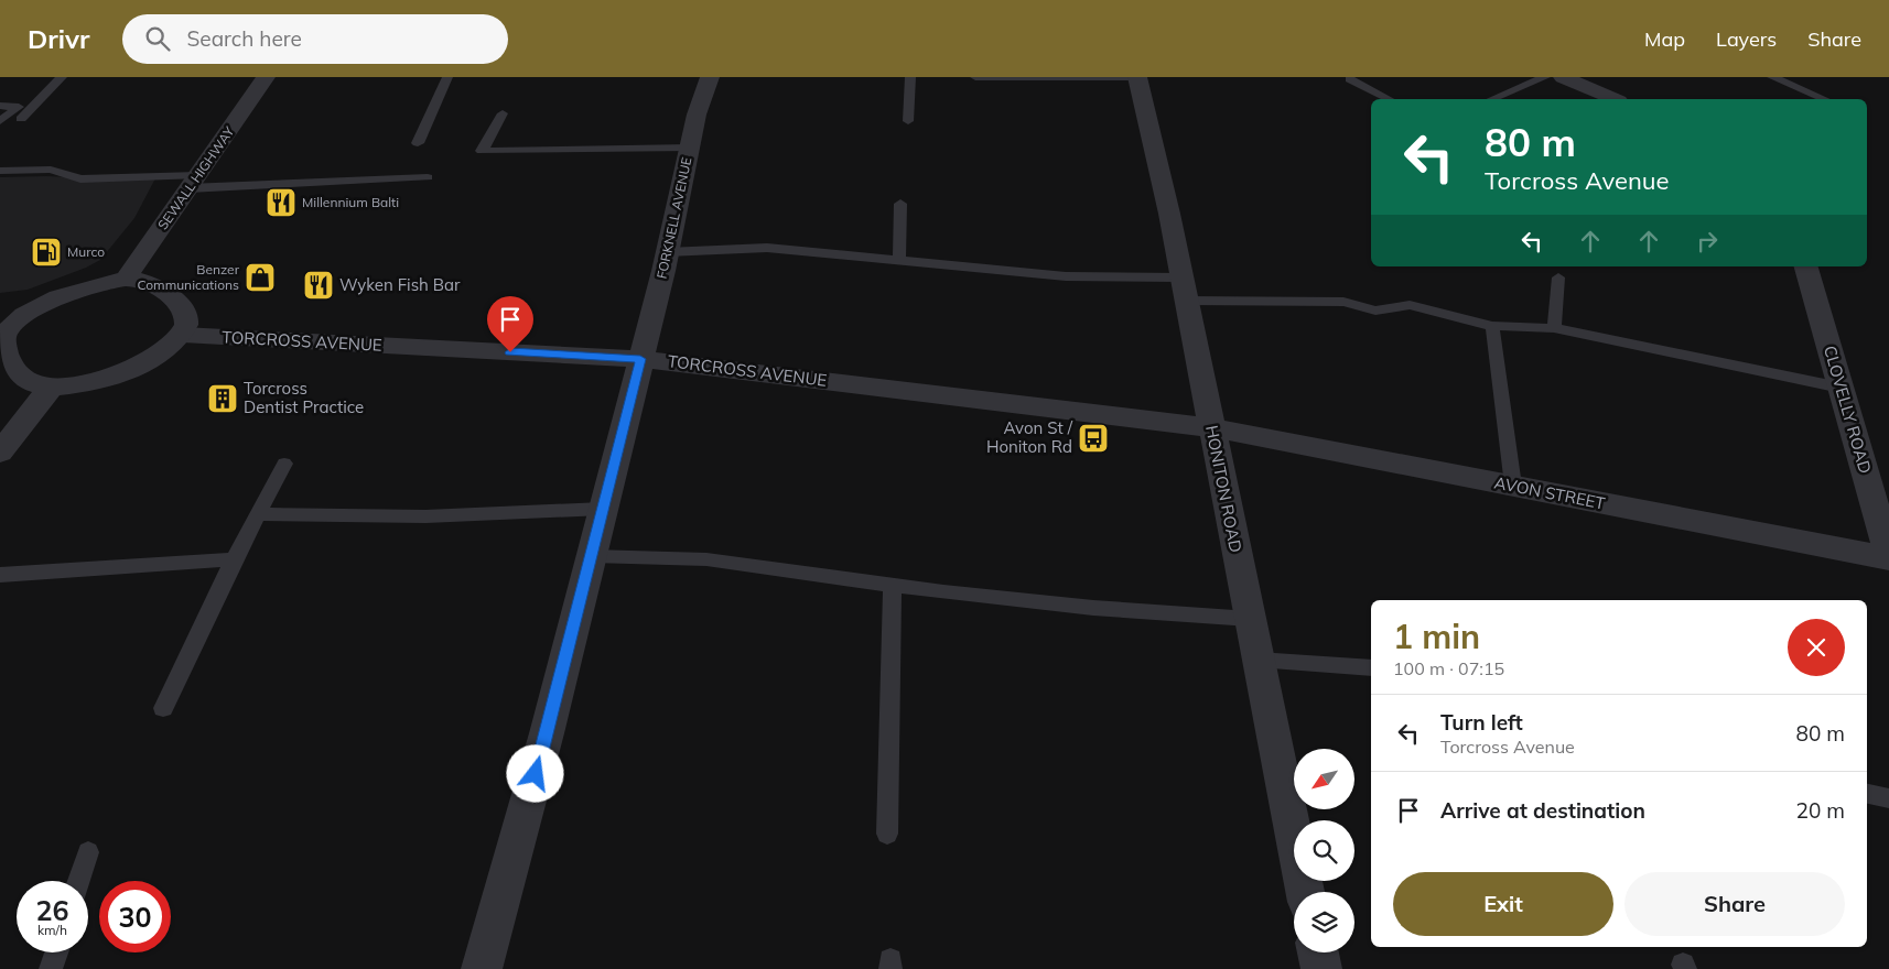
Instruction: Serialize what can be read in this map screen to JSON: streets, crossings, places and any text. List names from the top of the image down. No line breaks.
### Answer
{"streets":{"street":["SEWALL HIGHWAY","FORKNELL AVENUE","TORCROSS AVENUE","CLOVELLY ROAD","HONITON ROAD","AVON STREET"]},"crossings":[["FORKNELL AVENUE","TORCROSS AVENUE"],["TORCROSS AVENUE","HONITON ROAD"],["TORCROSS AVENUE","AVON STREET"],["CLOVELLY ROAD","AVON STREET"],["HONITON ROAD","AVON STREET"]],"places":{"restaurant":["Millennium Balti","Wyken Fish Bar"],"fuel station":["Murco"],"shop":["Benzer Communications"],"building":["Torcross Dentist Practice"],"bus stop":["Avon St / Honiton Rd"]},"north":"bottom left","page":{"header":"Drivr","search":"Search here","nav":["Map","Layers","Share"],"turn":["80 m","Torcross Avenue"],"heading":["1 min","100 m · 07:15"],"list":[{"name":"Turn left","note":"Torcross Avenue","value":"80 m"},{"name":"Arrive at destination","value":"20 m"}],"buttons":["Exit","Share"],"speed":"26 km/h","limit":"30"}}
